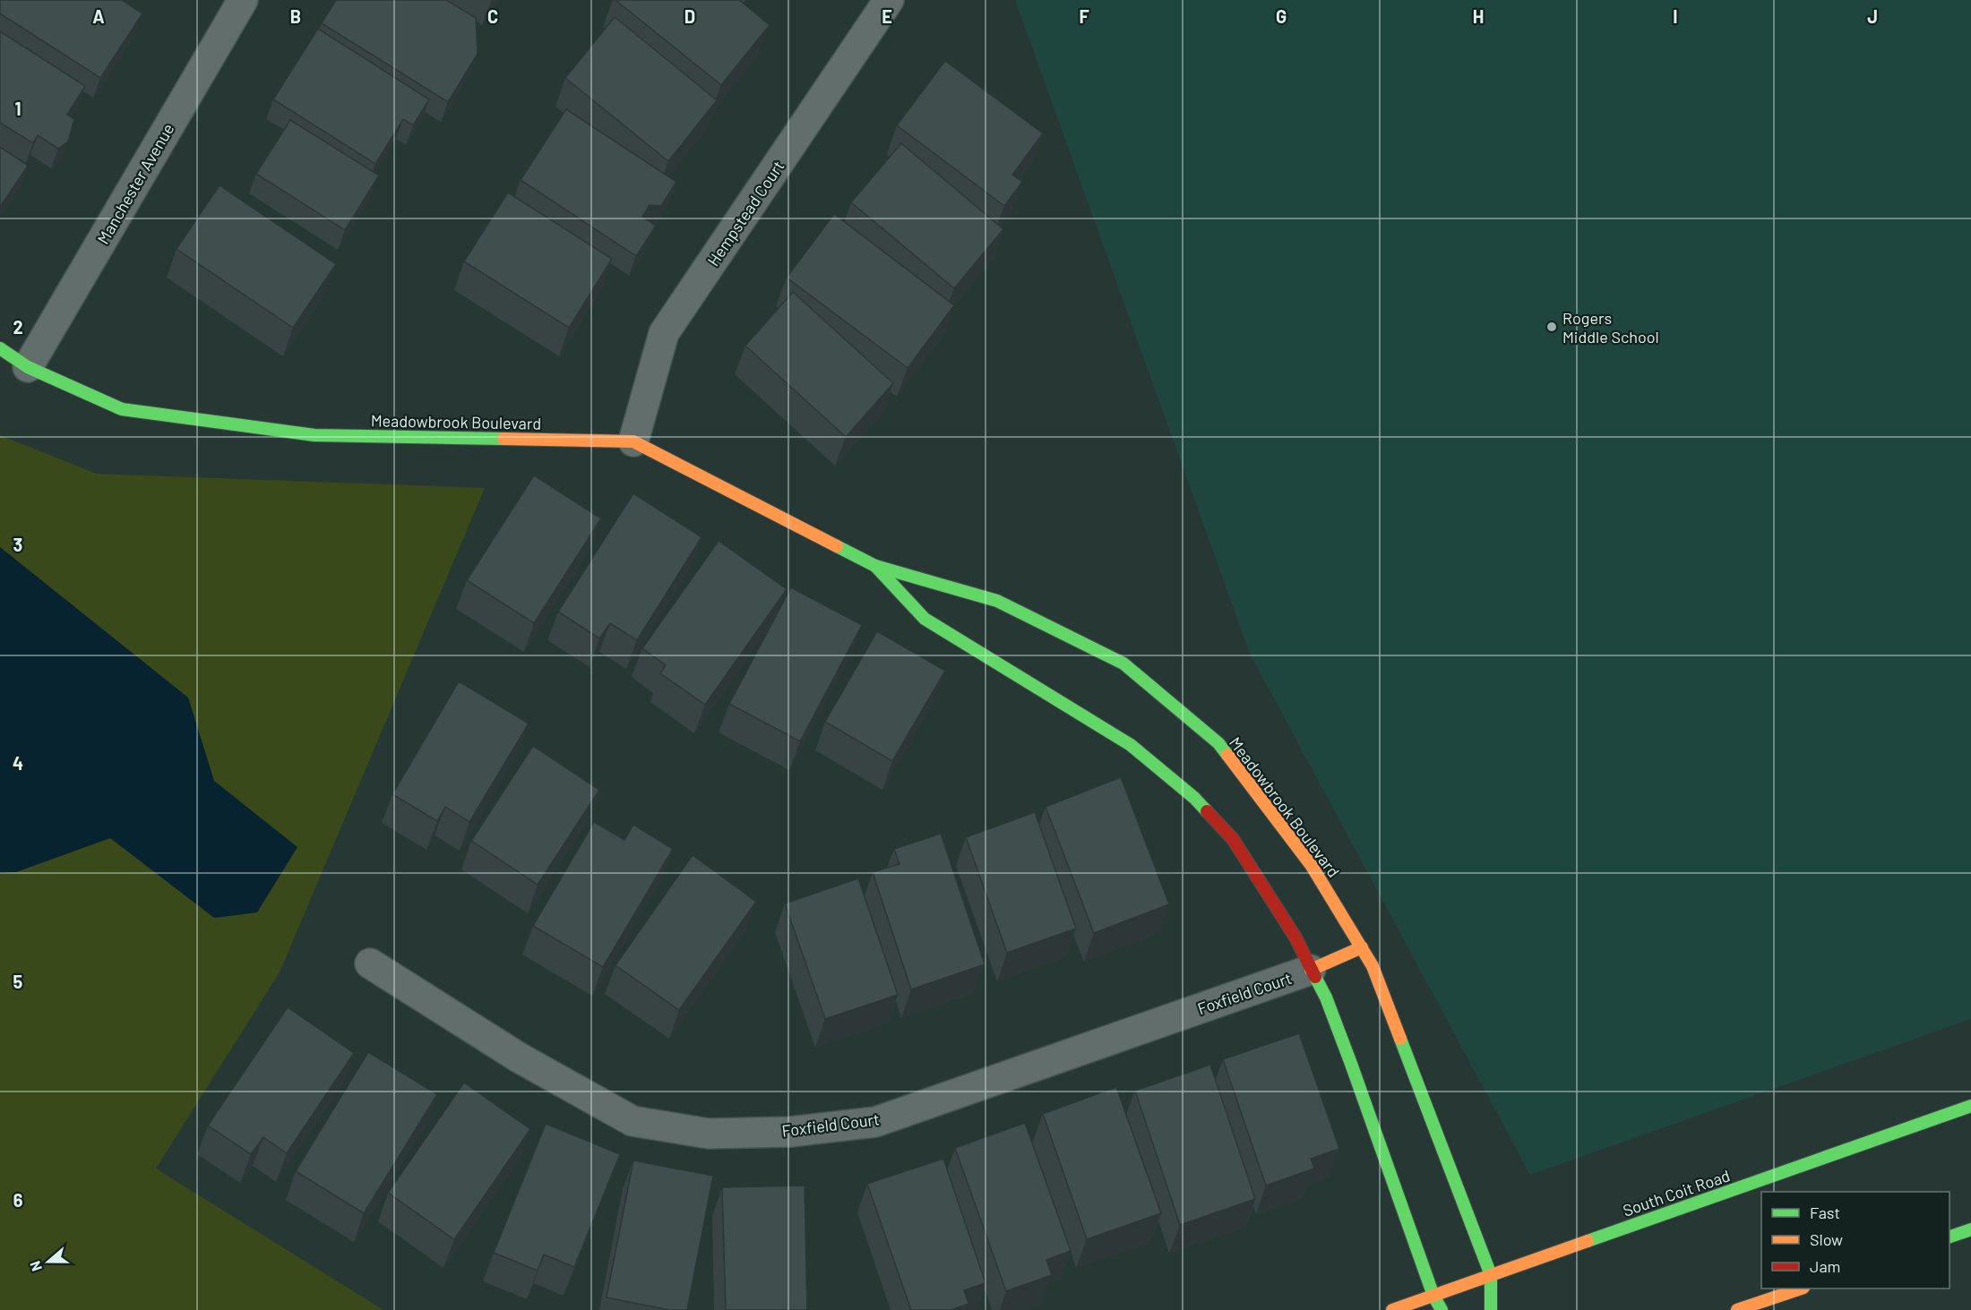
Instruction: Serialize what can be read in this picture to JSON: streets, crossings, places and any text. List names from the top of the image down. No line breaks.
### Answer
{"streets":{"street":["Manchester Avenue","Hempstead Court","Meadowbrook Boulevard","Foxfield Court","South Coit Road"]},"crossings":[["Manchester Avenue","Meadowbrook Boulevard"],["Hempstead Court","Meadowbrook Boulevard"],["Meadowbrook Boulevard","Foxfield Court"],["Meadowbrook Boulevard","South Coit Road"]],"places":["Rogers Middle School"],"legend":["Fast","Slow","Jam"],"north":"left","grid":{"columns":["A","B","C","D","E","F","G","H","I","J"],"rows":["1","2","3","4","5","6"]}}
